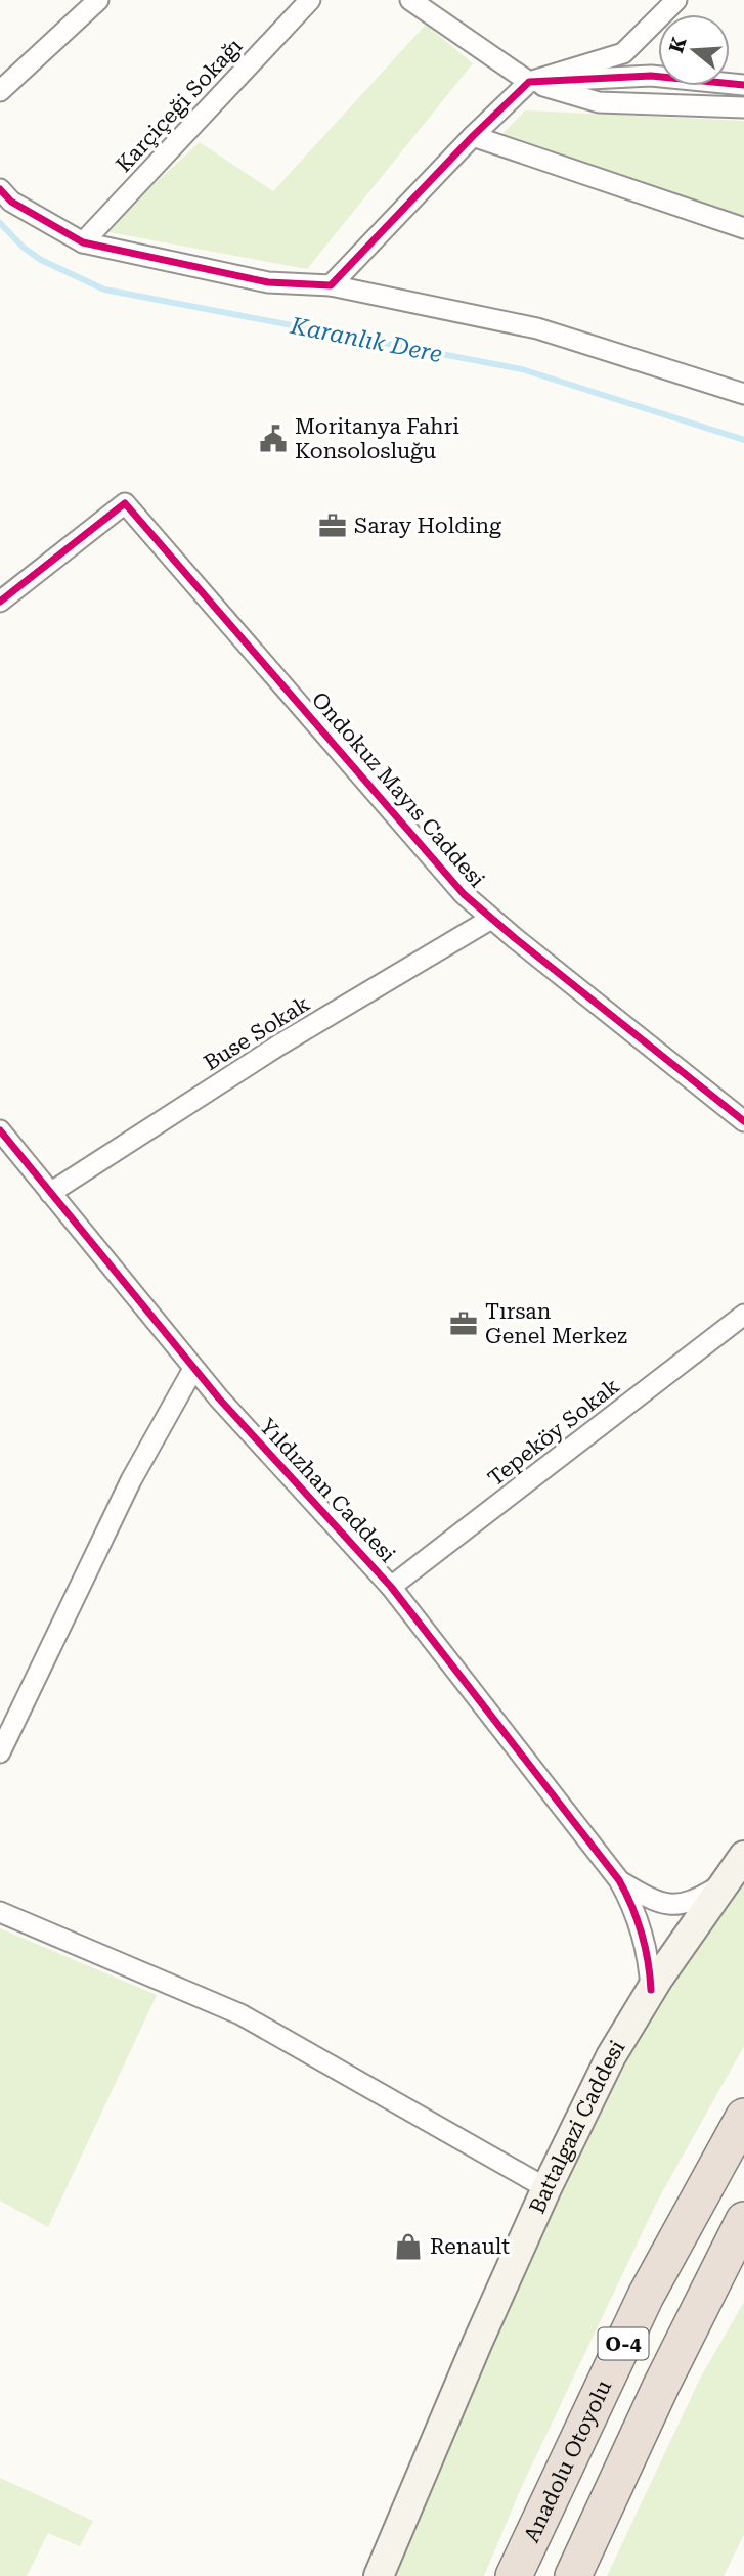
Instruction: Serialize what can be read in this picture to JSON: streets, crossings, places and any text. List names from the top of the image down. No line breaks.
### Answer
{"streets":{"highway":["O-4","Anadolu Otoyolu"],"main road":["Battalgazi Caddesi"],"street":["Karçiçeği Sokağı","Ondokuz Mayıs Caddesi","Buse Sokak","Tepeköy Sokak","Yıldızhan Caddesi"]},"crossings":[["Ondokuz Mayıs Caddesi","Buse Sokak"],["Buse Sokak","Yıldızhan Caddesi"],["Tepeköy Sokak","Yıldızhan Caddesi"]],"water":["Karanlık Dere"],"places":{"public building":["Moritanya Fahri Konsolosluğu"],"office":["Saray Holding","Tırsan Genel Merkez"],"shop":["Renault"]},"north":"left"}
